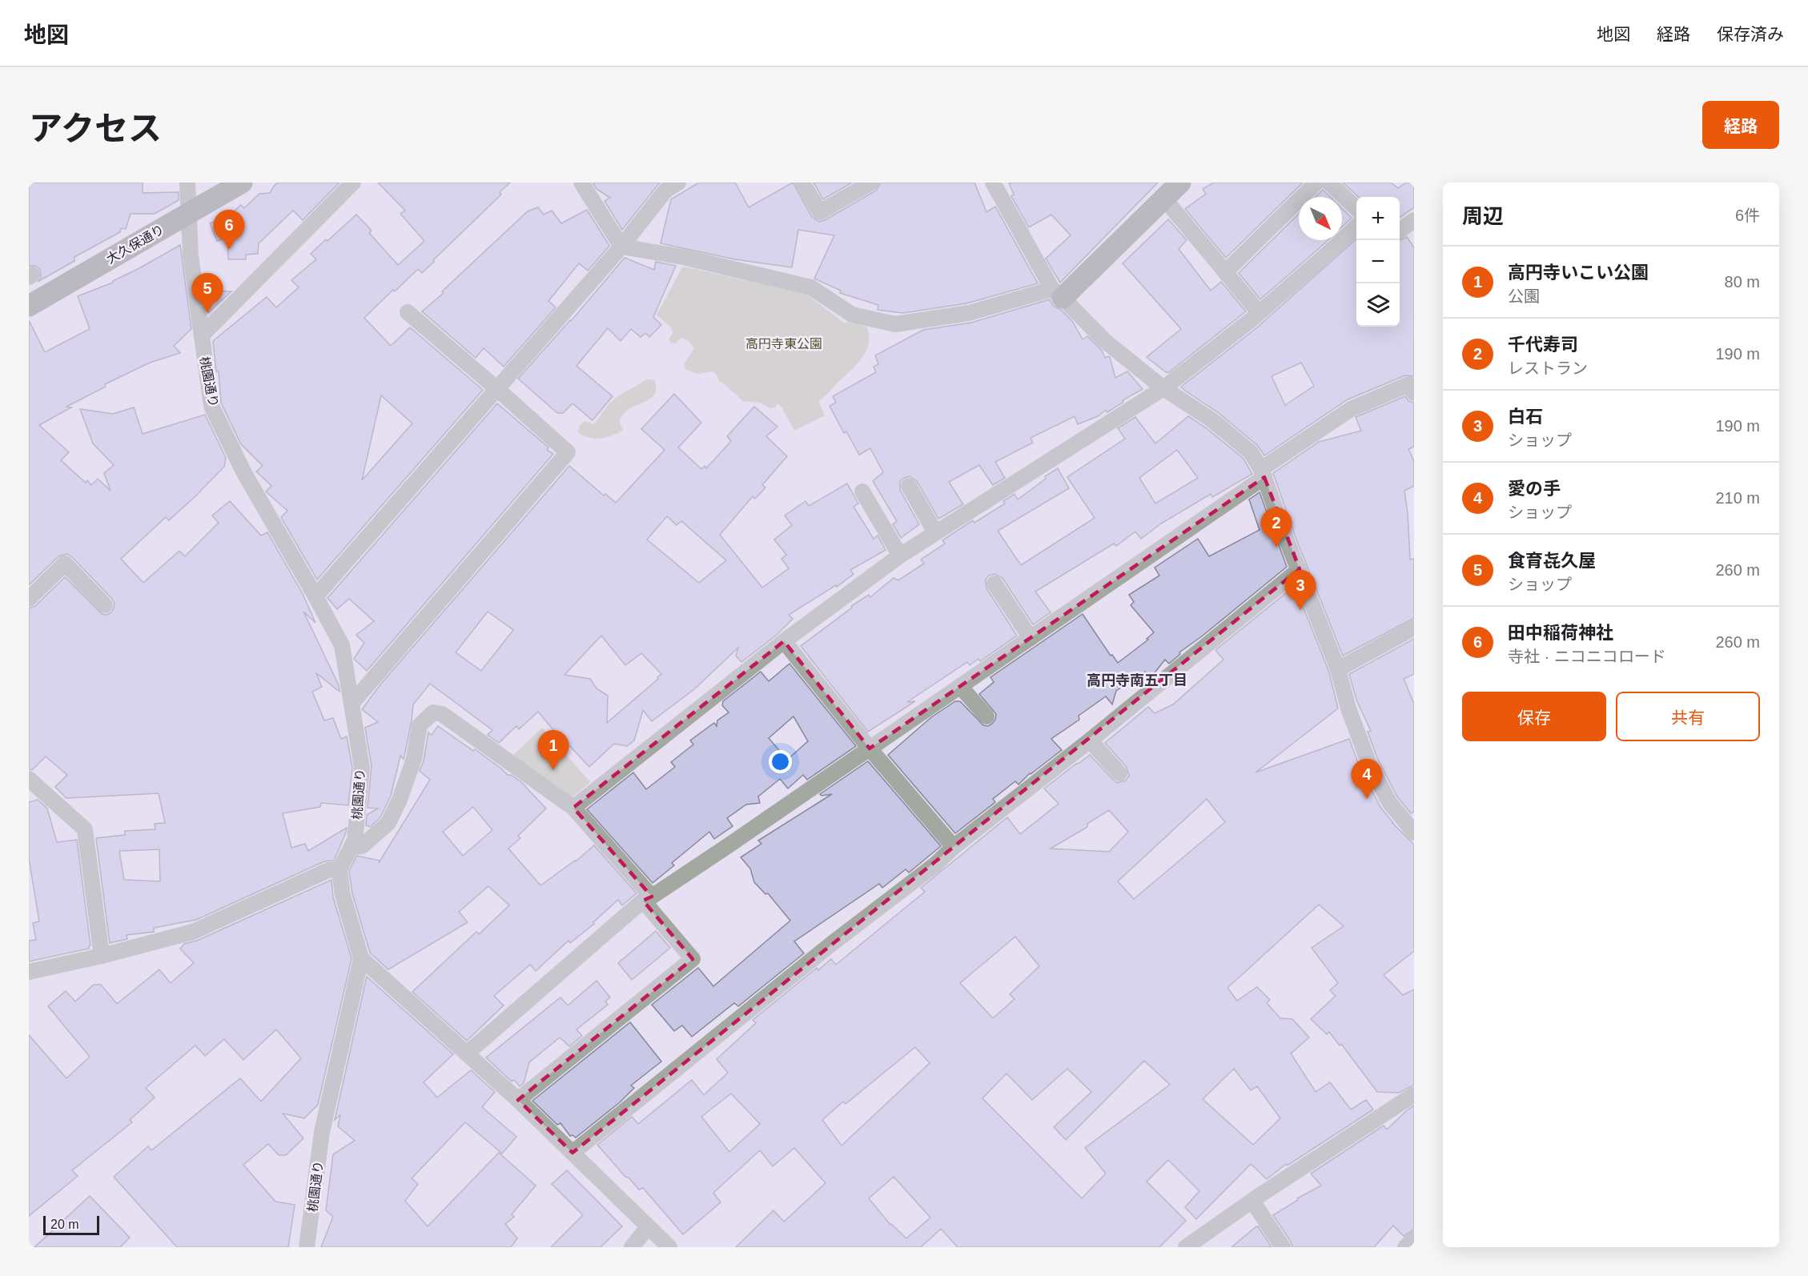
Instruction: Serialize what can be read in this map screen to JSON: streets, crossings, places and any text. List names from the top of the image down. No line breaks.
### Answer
{"streets":{"main road":["大久保通り"],"street":["桃園通り"]},"crossings":[["大久保通り","桃園通り"]],"districts":["高円寺南五丁目"],"parks":["高円寺東公園"],"scale_bar":"20 m","north":"bottom right","page":{"header":"地図","nav":["地図","経路","保存済み"],"title":"アクセス","buttons":["経路",["保存","共有"]],"heading":["周辺","6件"],"map_buttons":["+","−"],"pins":["6","5","2","3","1","4"],"list":[{"mark":"1","name":"高円寺いこい公園","note":"公園","value":"80 m"},{"mark":"2","name":"千代寿司","note":"レストラン","value":"190 m"},{"mark":"3","name":"白石","note":"ショップ","value":"190 m"},{"mark":"4","name":"愛の手","note":"ショップ","value":"210 m"},{"mark":"5","name":"食育㐂久屋","note":"ショップ","value":"260 m"},{"mark":"6","name":"田中稲荷神社","note":"寺社 · ニコニコロード","value":"260 m"}],"scale":"20 m"}}
